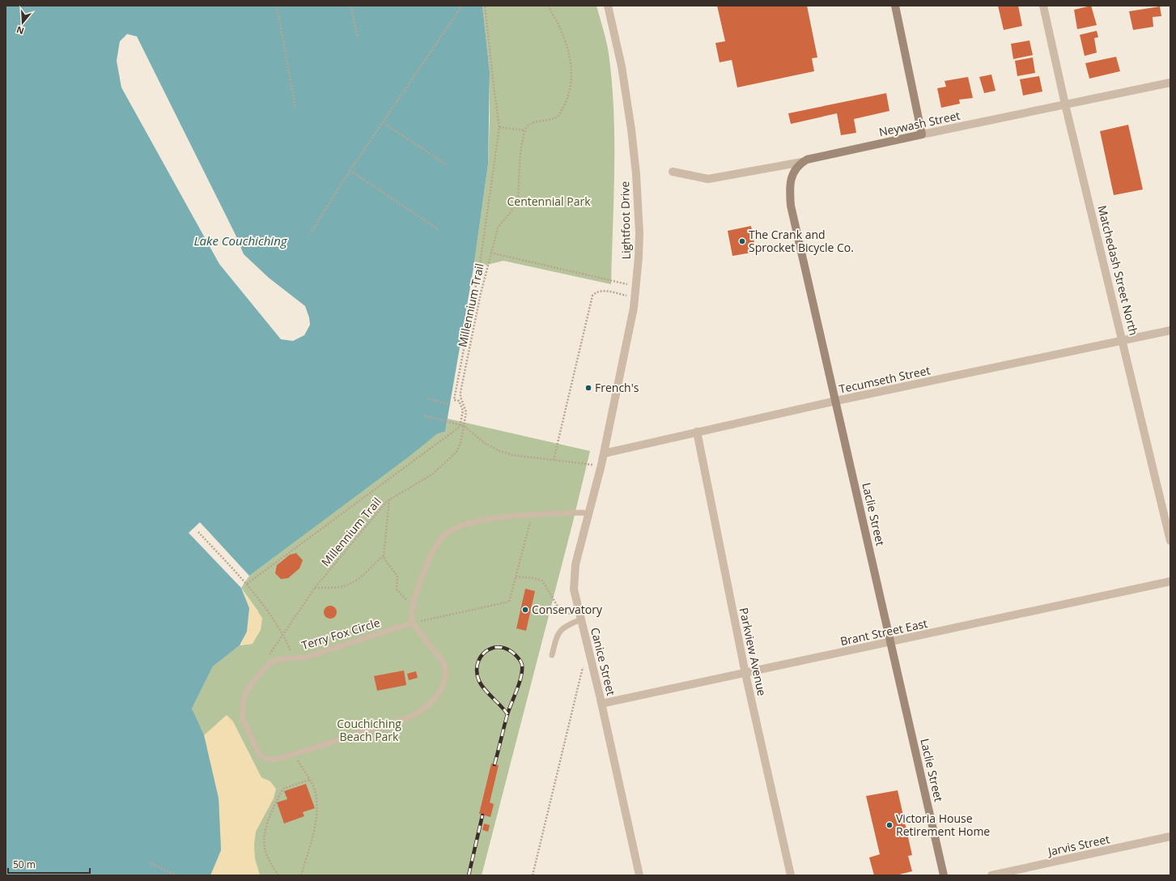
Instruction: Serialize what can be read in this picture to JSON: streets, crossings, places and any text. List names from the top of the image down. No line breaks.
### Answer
{"streets":{"main road":["Neywash Street","Laclie Street"],"street":["Lightfoot Drive","Matchedash Street North","Tecumseth Street","Brant Street East","Parkview Avenue","Canice Street","Jarvis Street"],"lane":["Terry Fox Circle"],"path":["Millennium Trail"]},"crossings":[["Neywash Street","Matchedash Street North"],["Neywash Street","Laclie Street"],["Lightfoot Drive","Tecumseth Street"],["Lightfoot Drive","Canice Street"],["Matchedash Street North","Tecumseth Street"],["Tecumseth Street","Laclie Street"],["Tecumseth Street","Parkview Avenue"],["Tecumseth Street","Canice Street"],["Laclie Street","Brant Street East"],["Brant Street East","Parkview Avenue"],["Brant Street East","Canice Street"]],"water":["Lake Couchiching"],"parks":["Centennial Park","Couchiching Beach Park"],"places":["The Crank and Sprocket Bicycle Co.","French's","Conservatory","Victoria House Retirement Home"],"scale_bar":"50 m","north":"bottom"}
